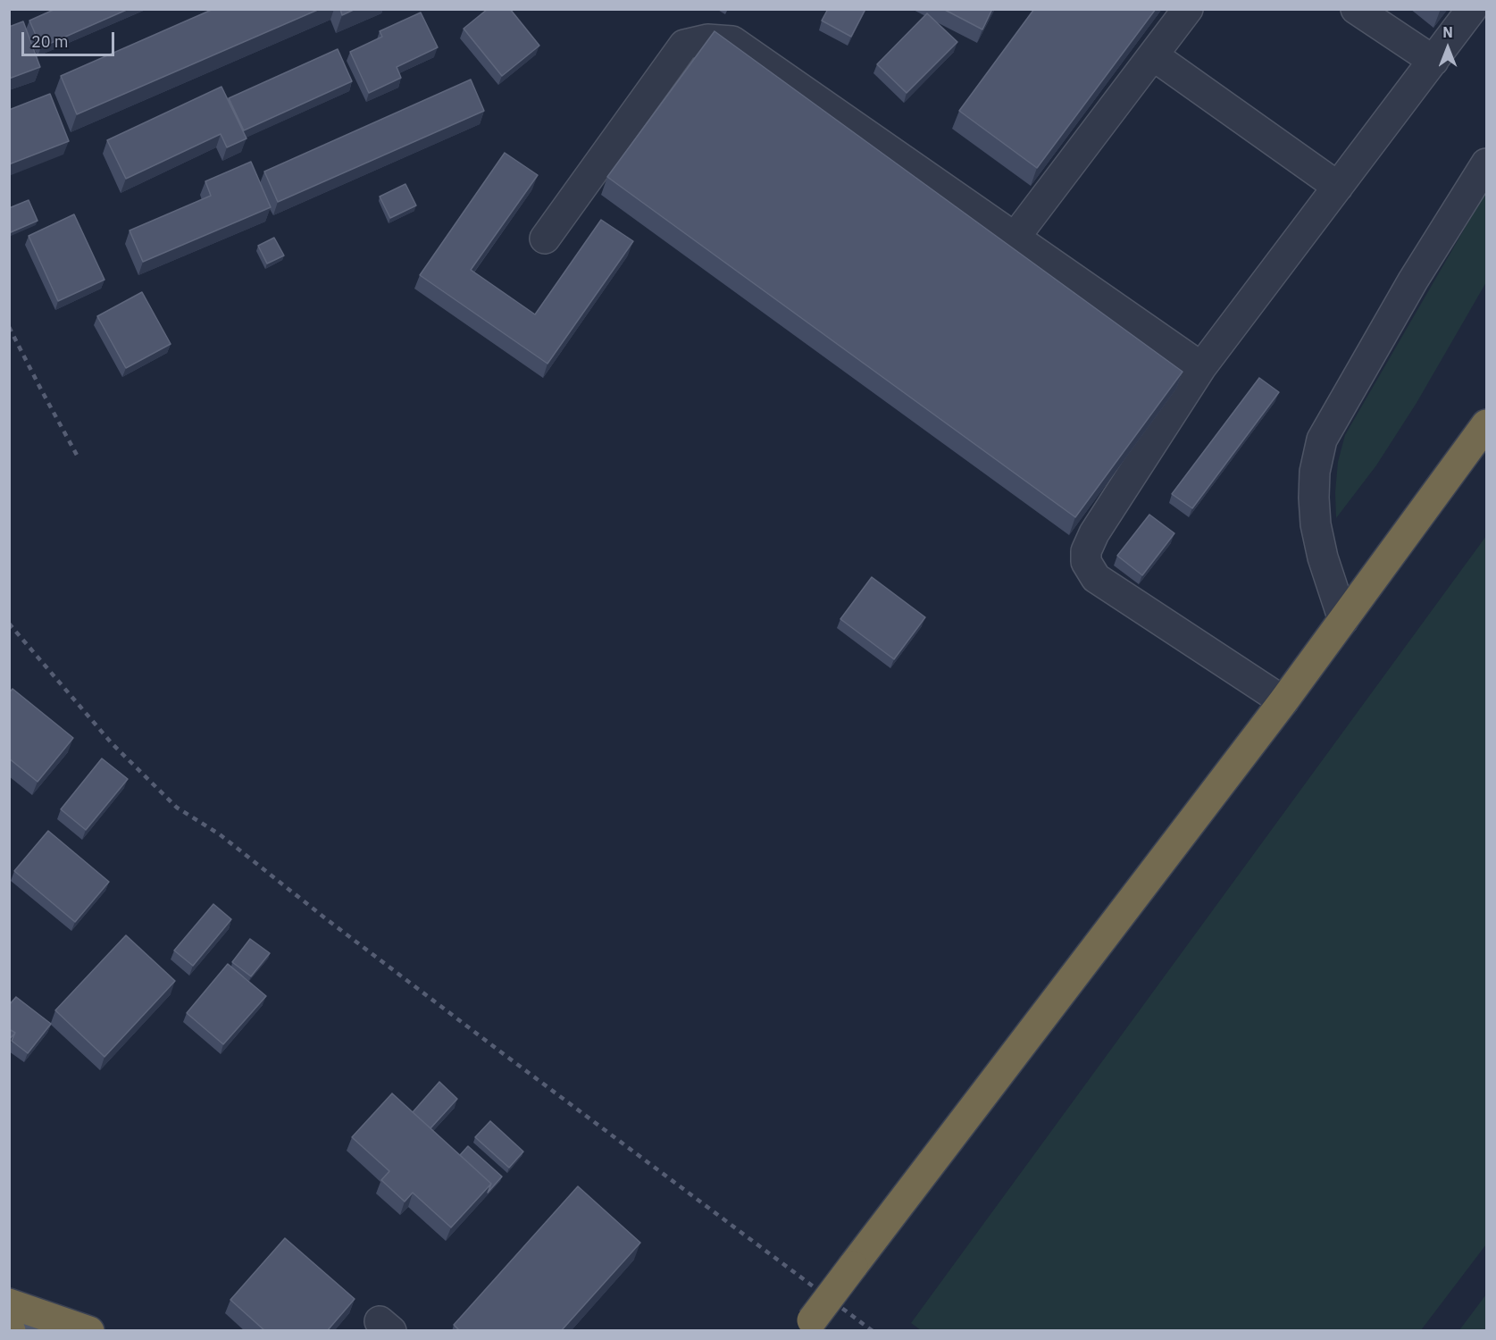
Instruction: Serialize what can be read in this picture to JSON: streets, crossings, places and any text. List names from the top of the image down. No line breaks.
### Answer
{"scale_bar":"20 m","north":"top"}
